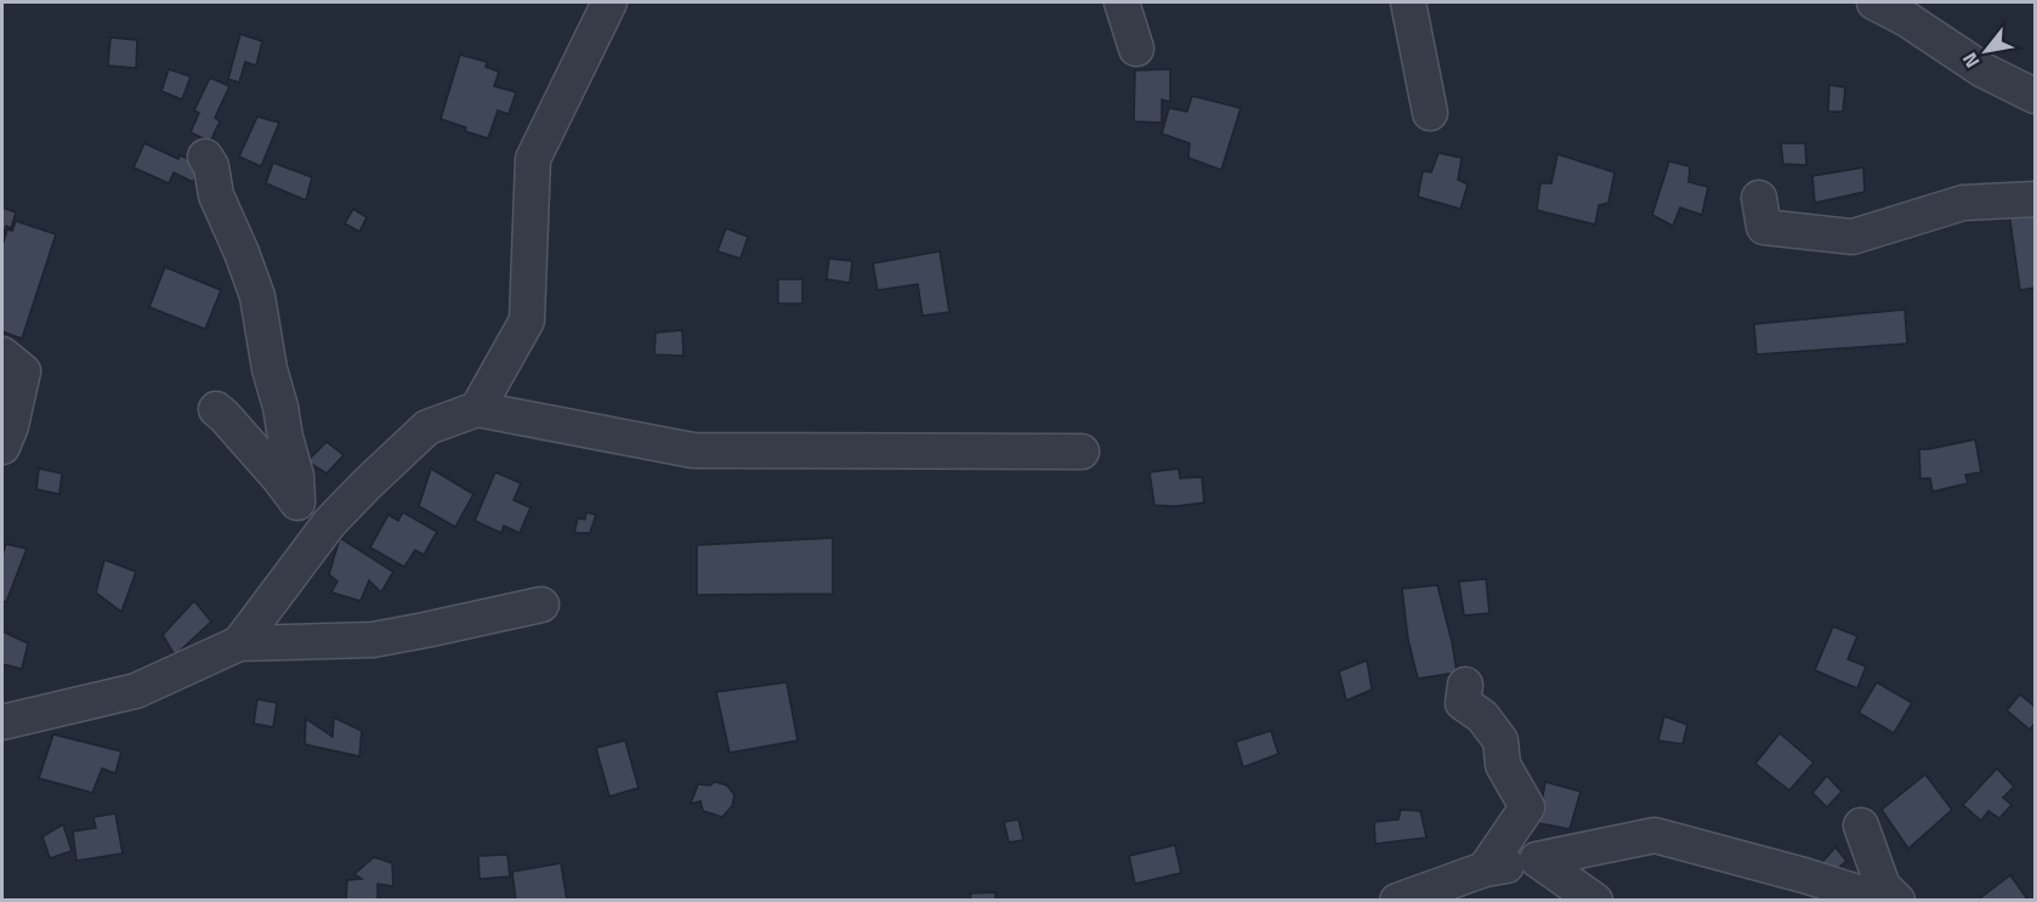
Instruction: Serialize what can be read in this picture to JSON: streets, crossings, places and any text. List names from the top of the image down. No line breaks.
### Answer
{"north":"bottom left"}
